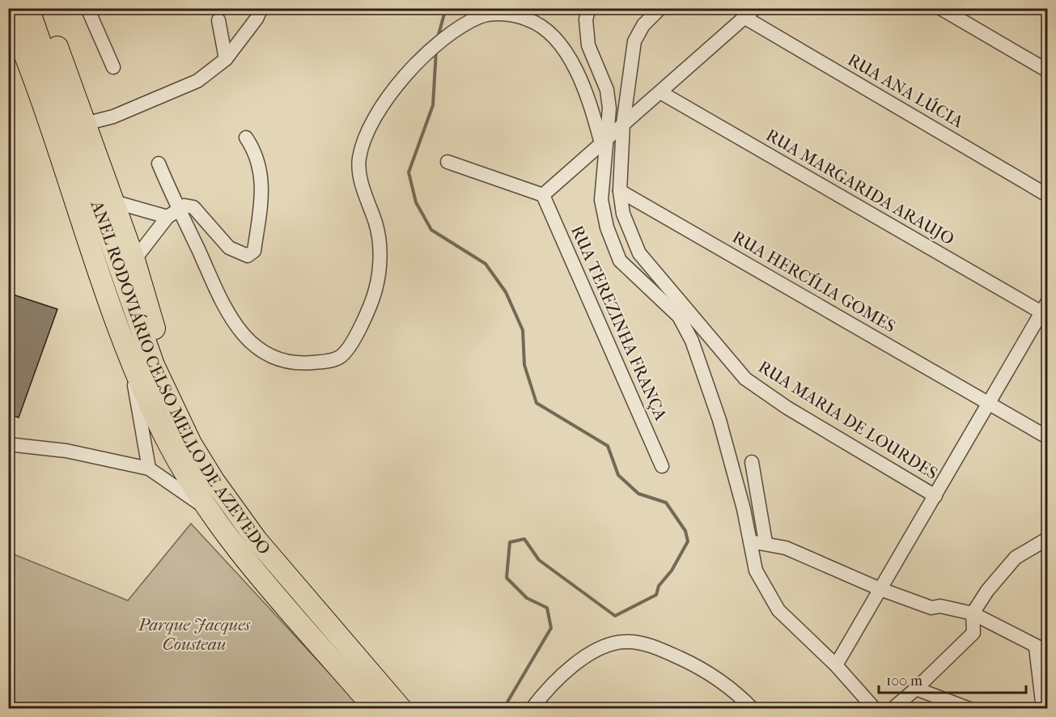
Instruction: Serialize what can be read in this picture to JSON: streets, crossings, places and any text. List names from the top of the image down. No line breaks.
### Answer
{"streets":{"highway":["ANEL RODOVIÁRIO CELSO MELLO DE AZEVEDO"],"street":["RUA ANA LÚCIA","RUA MARGARIDA ARAUJO","RUA HERCÍLIA GOMES","RUA TEREZINHA FRANÇA","RUA MARIA DE LOURDES"]},"crossings":[["RUA HERCÍLIA GOMES","RUA MARIA DE LOURDES"]],"parks":["Parque Jacques Cousteau"],"scale_bar":"100 m"}
